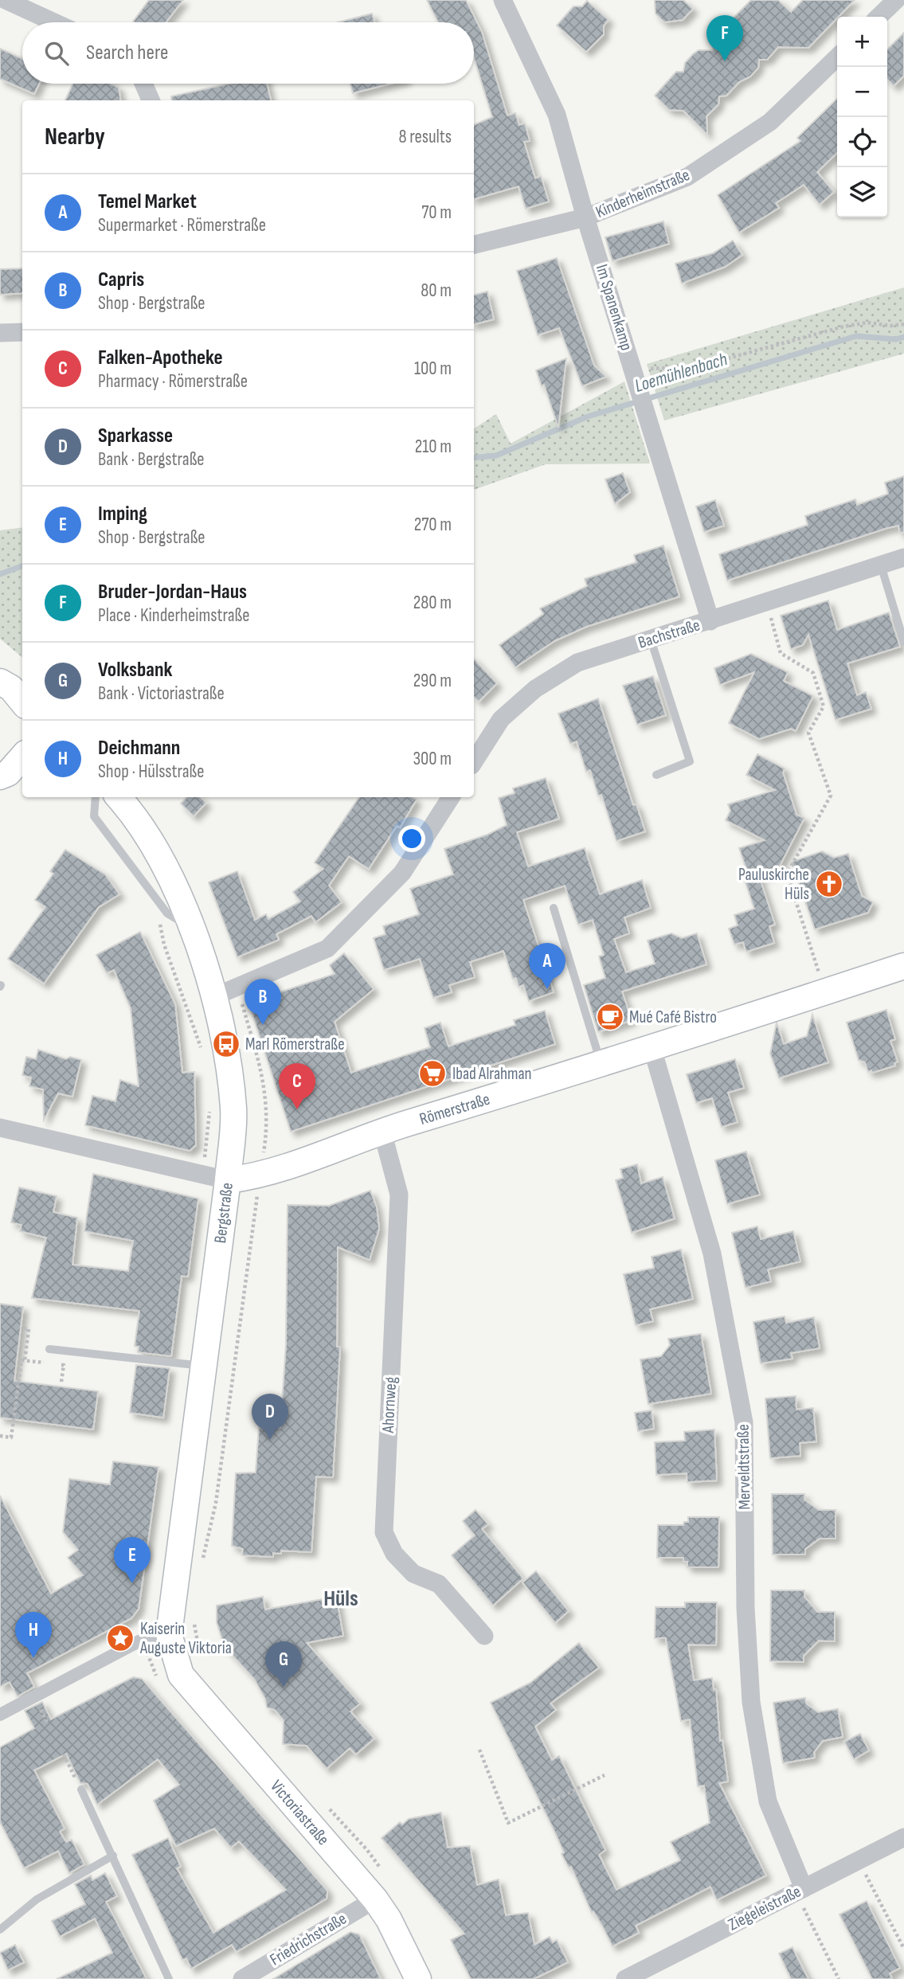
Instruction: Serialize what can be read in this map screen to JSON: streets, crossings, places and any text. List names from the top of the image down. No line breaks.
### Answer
{"streets":{"main road":["Römerstraße","Bergstraße","Victoriastraße"],"street":["Kinderheimstraße","Im Spanenkamp","Bachstraße","Ahornweg","Merveldtstraße","Ziegeleistraße","Friedrichstraße"]},"crossings":[["Kinderheimstraße","Im Spanenkamp"],["Im Spanenkamp","Bachstraße"],["Römerstraße","Bergstraße"],["Römerstraße","Ahornweg"],["Römerstraße","Merveldtstraße"],["Bergstraße","Victoriastraße"],["Merveldtstraße","Ziegeleistraße"],["Victoriastraße","Friedrichstraße"]],"districts":["Hüls"],"water":["Loemühlenbach"],"places":{"church":["Pauluskirche Hüls"],"cafe":["Mué Café Bistro"],"bus stop":["Marl Römerstraße"],"supermarket":["Ibad Alrahman"],"place":["Kaiserin Auguste Viktoria"]},"page":{"pins":["F","A","B","C","D","E","H","G"],"map_buttons":["+","−"],"search":"Search here","heading":["Nearby","8 results"],"list":[{"mark":"A","name":"Temel Market","note":"Supermarket · Römerstraße","value":"70 m"},{"mark":"B","name":"Capris","note":"Shop · Bergstraße","value":"80 m"},{"mark":"C","name":"Falken-Apotheke","note":"Pharmacy · Römerstraße","value":"100 m"},{"mark":"D","name":"Sparkasse","note":"Bank · Bergstraße","value":"210 m"},{"mark":"E","name":"Imping","note":"Shop · Bergstraße","value":"270 m"},{"mark":"F","name":"Bruder-Jordan-Haus","note":"Place · Kinderheimstraße","value":"280 m"},{"mark":"G","name":"Volksbank","note":"Bank · Victoriastraße","value":"290 m"},{"mark":"H","name":"Deichmann","note":"Shop · Hülsstraße","value":"300 m"}]}}
